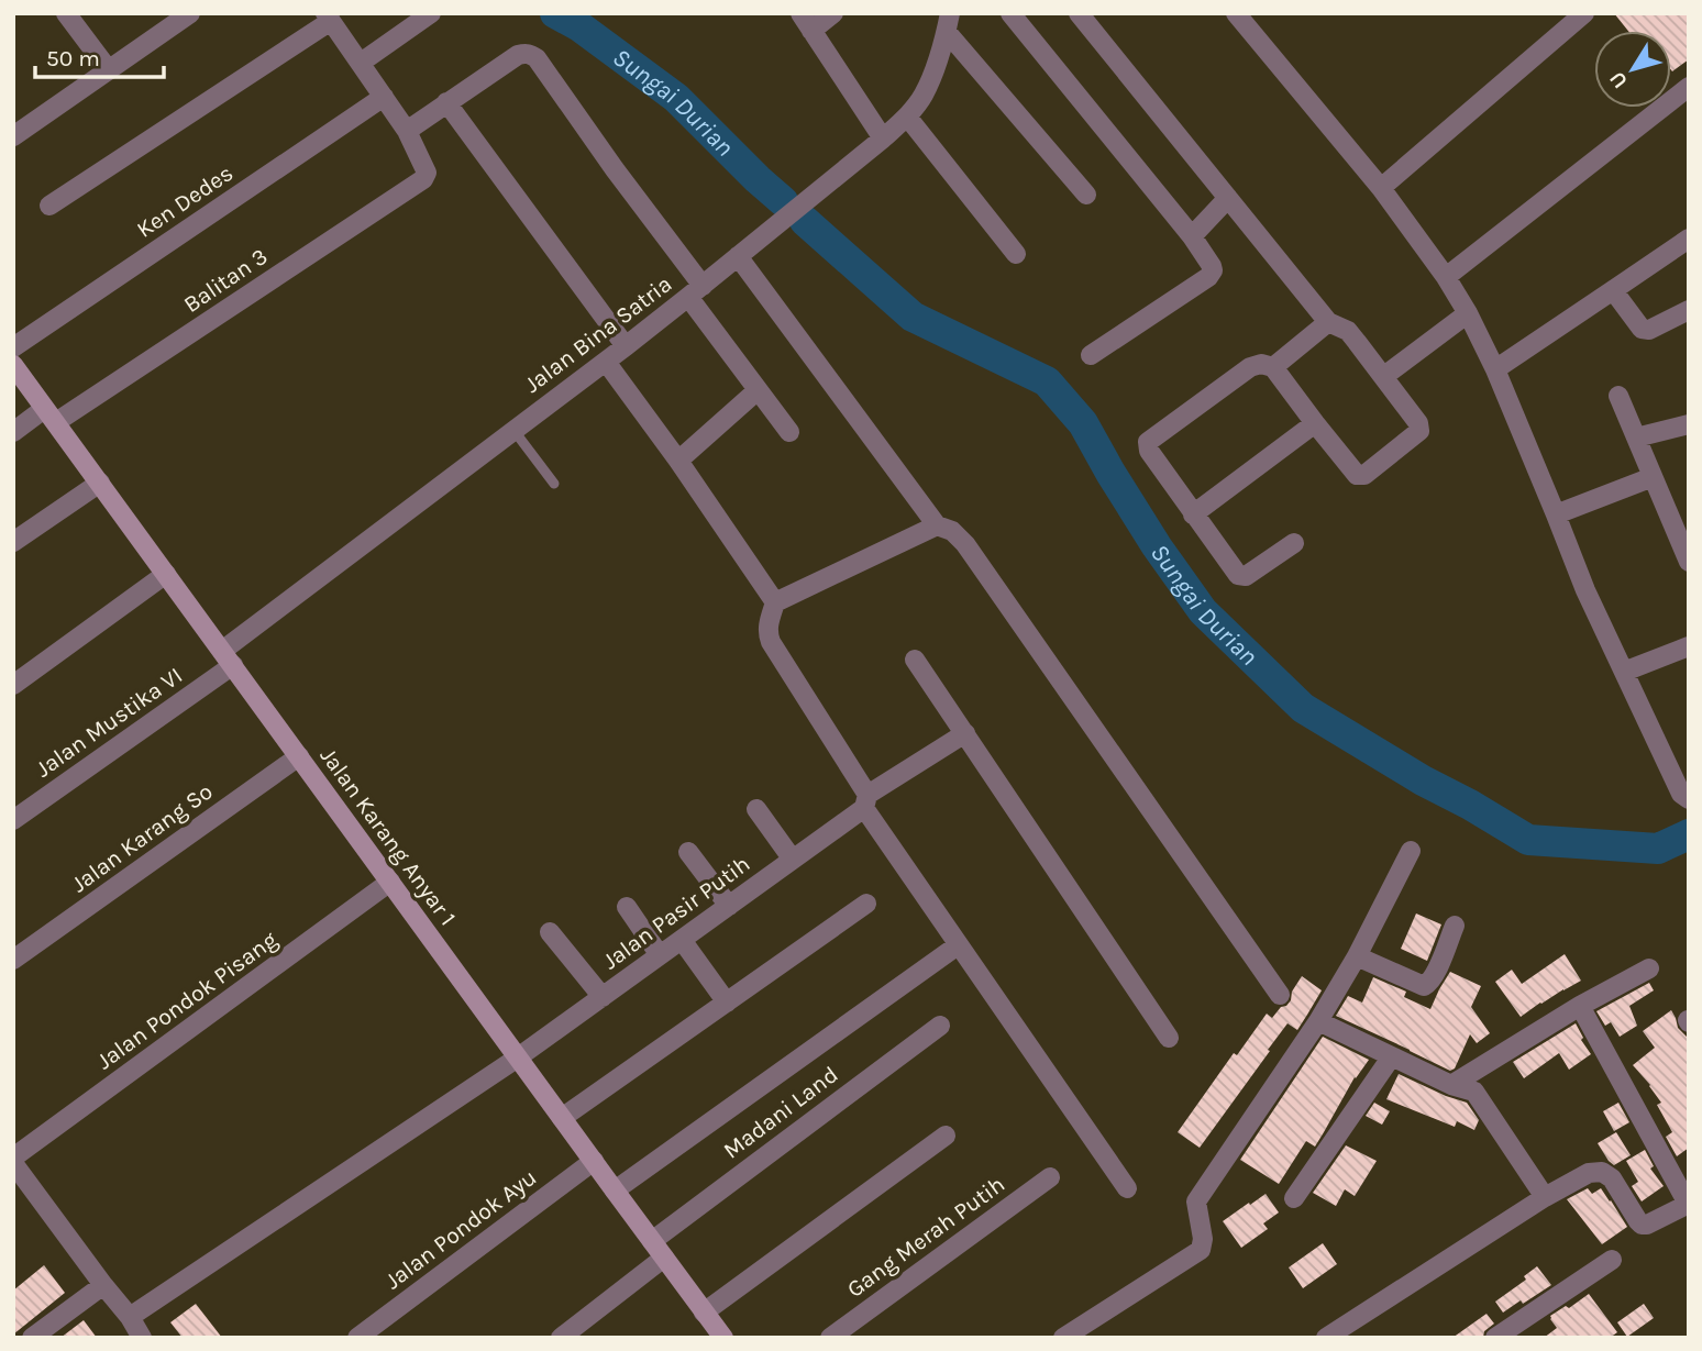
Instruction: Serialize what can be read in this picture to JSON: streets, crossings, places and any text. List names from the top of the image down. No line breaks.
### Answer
{"streets":{"main road":["Jalan Karang Anyar 1"],"street":["Ken Dedes","Balitan 3","Jalan Bina Satria","Jalan Mustika VI","Jalan Karang So","Jalan Pasir Putih","Jalan Pondok Pisang","Madani Land","Jalan Pondok Ayu","Gang Merah Putih"]},"crossings":[["Balitan 3","Jalan Karang Anyar 1"],["Jalan Bina Satria","Jalan Mustika VI"],["Jalan Bina Satria","Jalan Karang Anyar 1"],["Jalan Mustika VI","Jalan Karang Anyar 1"],["Jalan Karang Anyar 1","Jalan Karang So"],["Jalan Karang Anyar 1","Jalan Pasir Putih"],["Jalan Karang Anyar 1","Jalan Pondok Pisang"],["Jalan Karang Anyar 1","Madani Land"],["Jalan Karang Anyar 1","Jalan Pondok Ayu"]],"water":["Sungai Durian"],"scale_bar":"50 m","north":"bottom left"}
